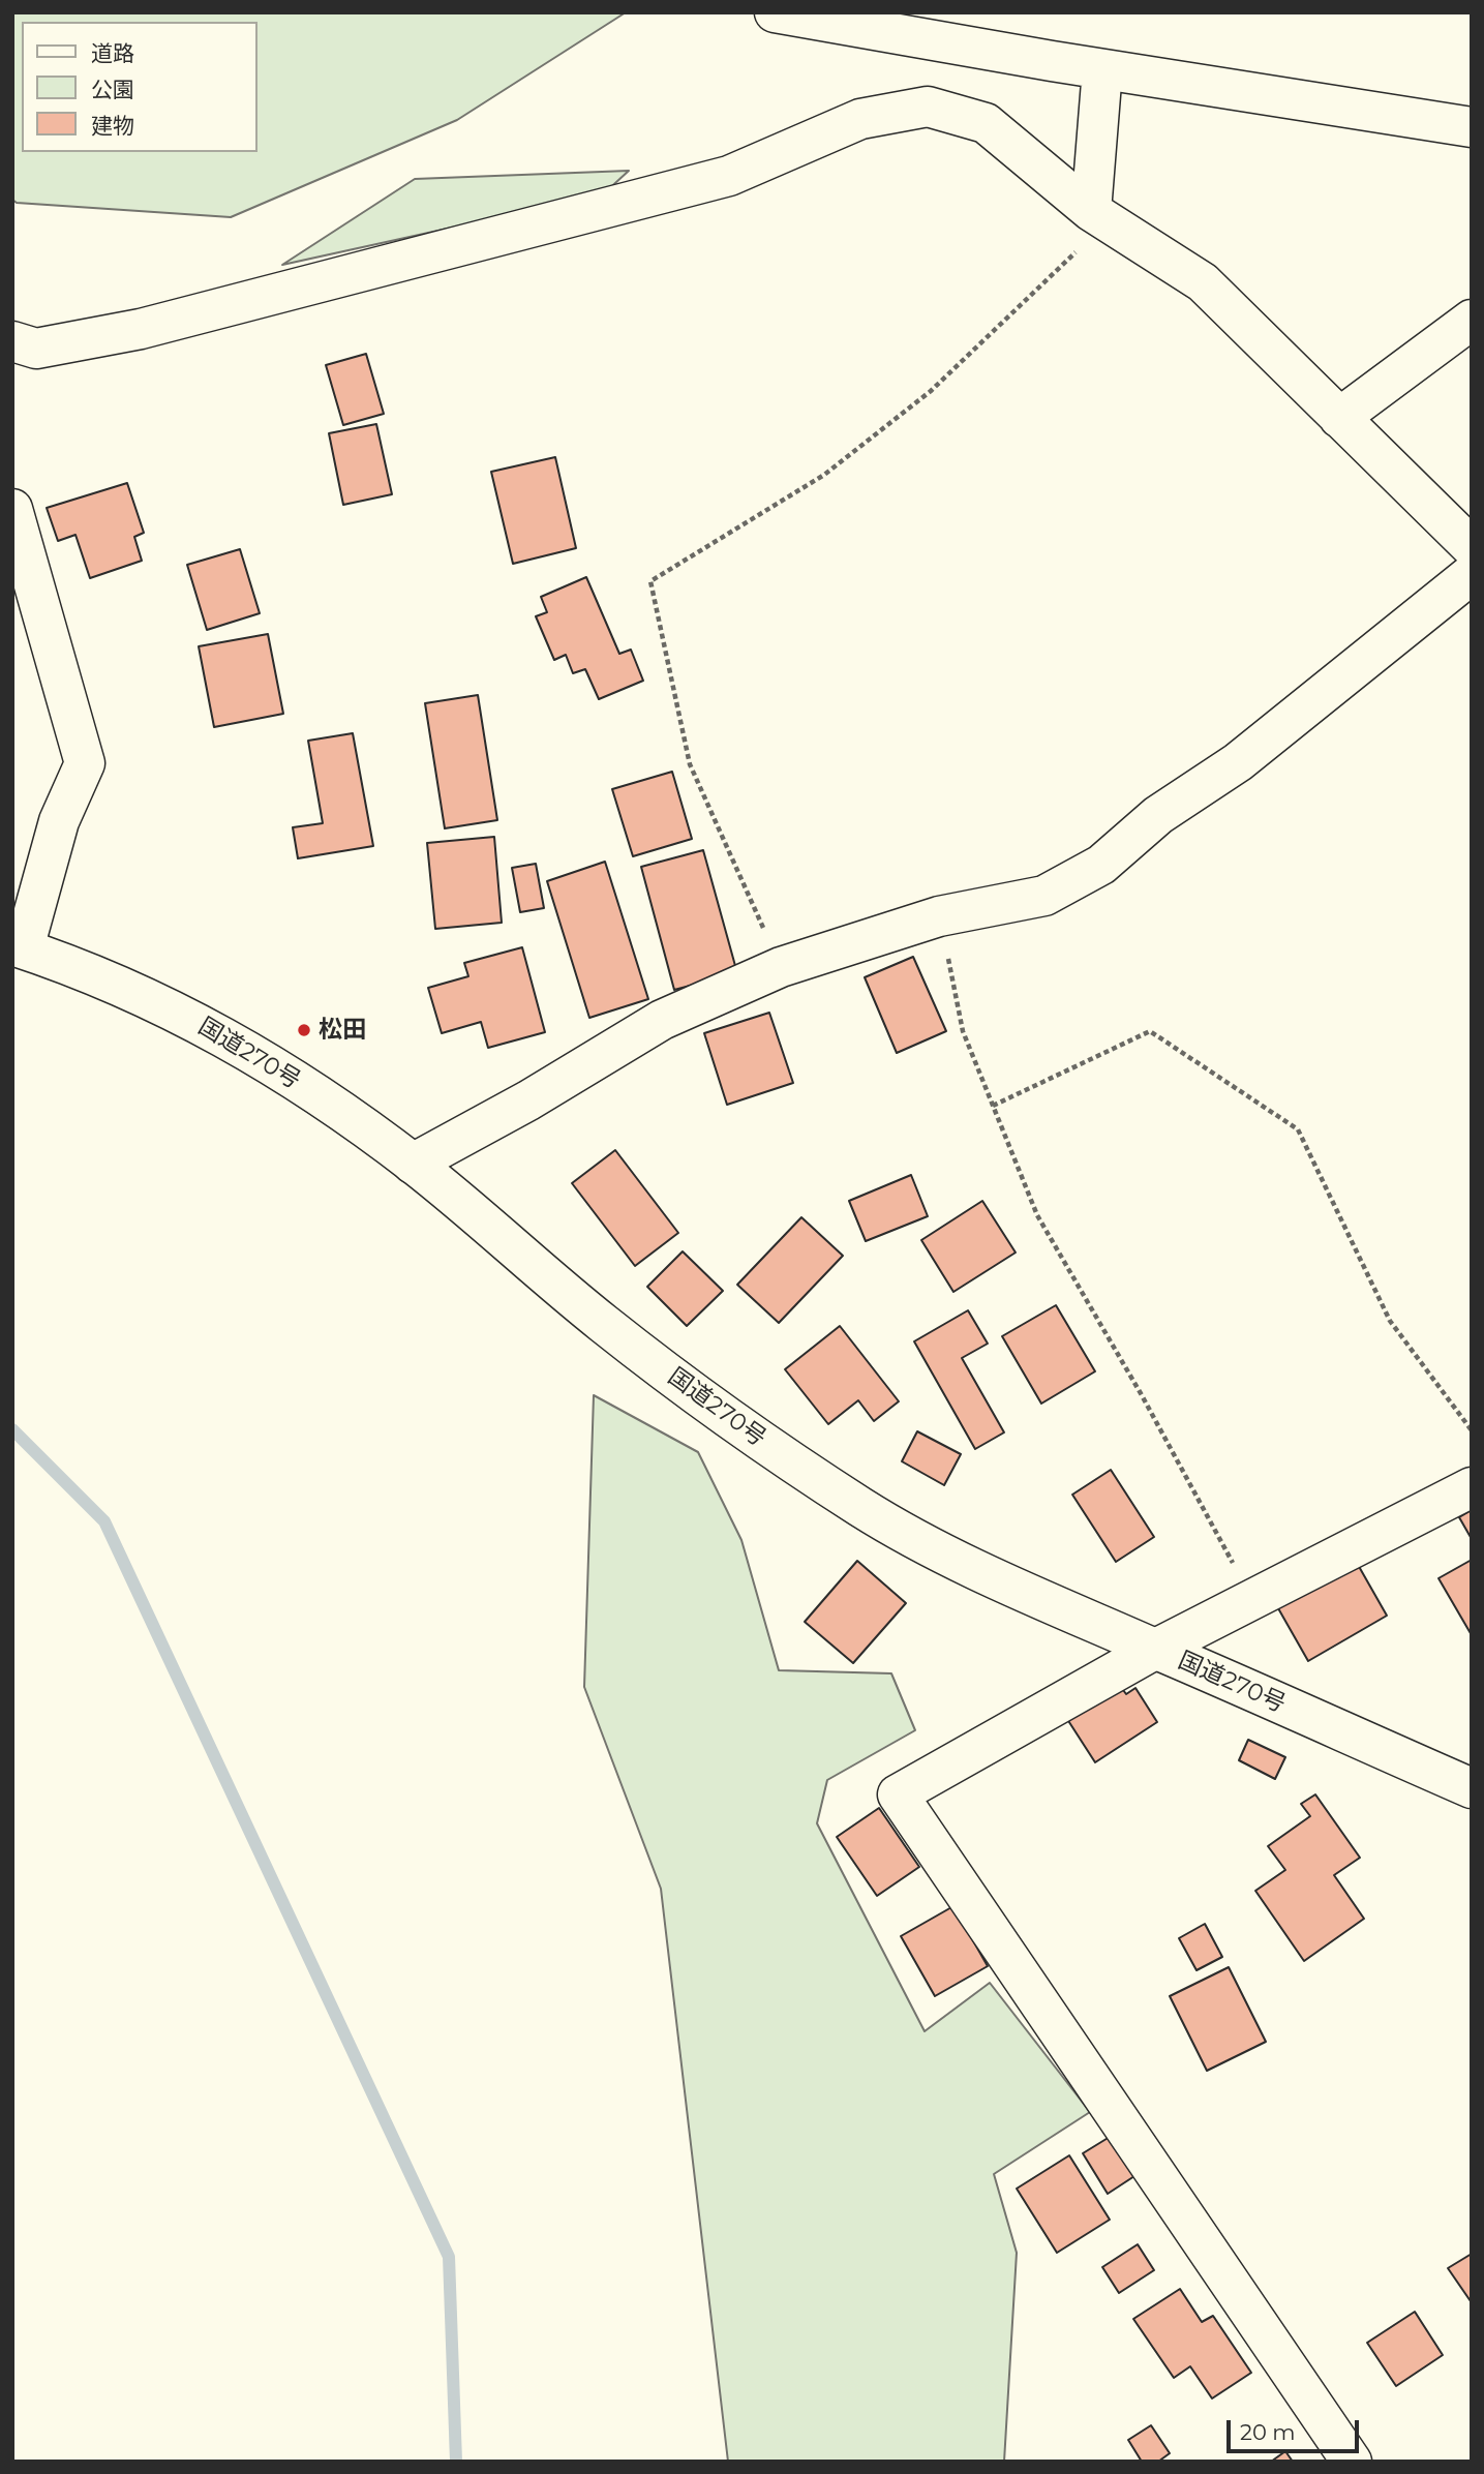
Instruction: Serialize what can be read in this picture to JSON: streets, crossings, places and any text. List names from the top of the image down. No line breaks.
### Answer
{"streets":{"main road":["国道270号"]},"places":["松田"],"legend":["道路","公園","建物"],"scale_bar":"20 m"}
